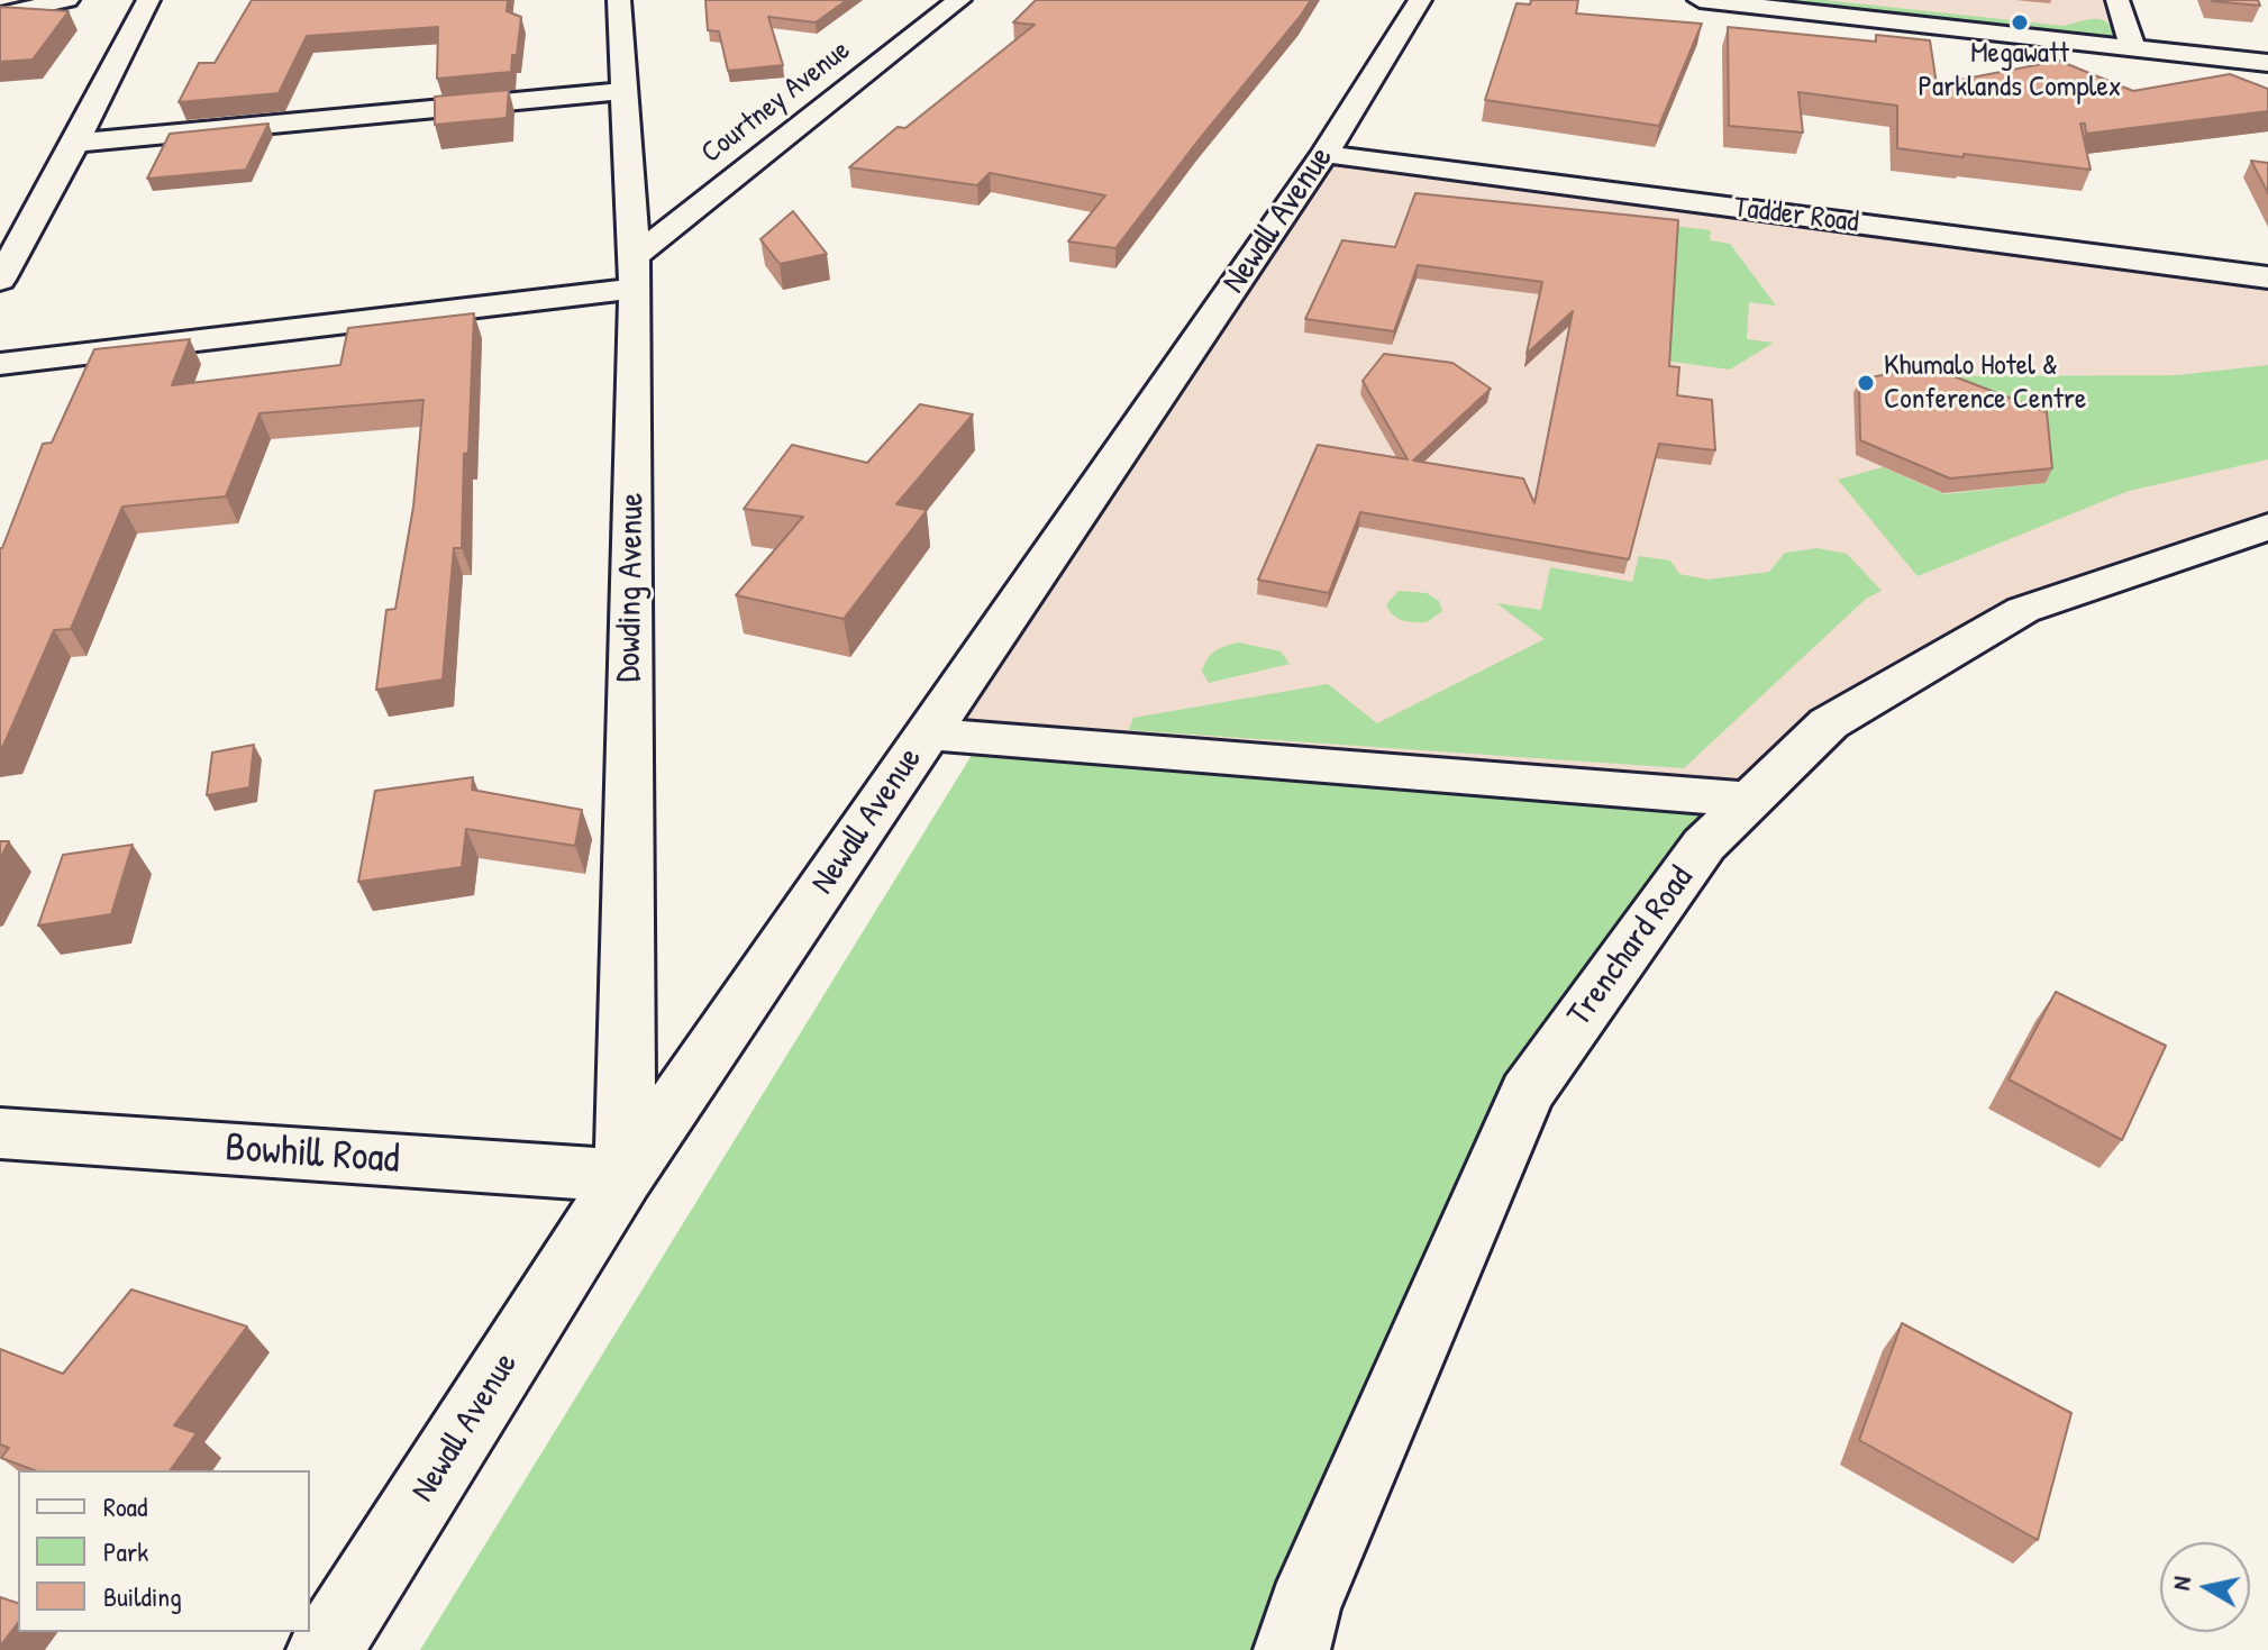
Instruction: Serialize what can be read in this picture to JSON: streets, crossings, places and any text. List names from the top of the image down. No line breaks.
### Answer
{"streets":{"street":["Courtney Avenue","Tadder Road","Newall Avenue","Dowding Avenue","Trenchard Road","Bowhill Road"]},"crossings":[["Courtney Avenue","Dowding Avenue"],["Tadder Road","Newall Avenue"],["Newall Avenue","Dowding Avenue"],["Newall Avenue","Bowhill Road"],["Dowding Avenue","Bowhill Road"]],"places":["Megawatt Parklands Complex","Khumalo Hotel & Conference Centre"],"legend":["Road","Park","Building"],"north":"left"}
